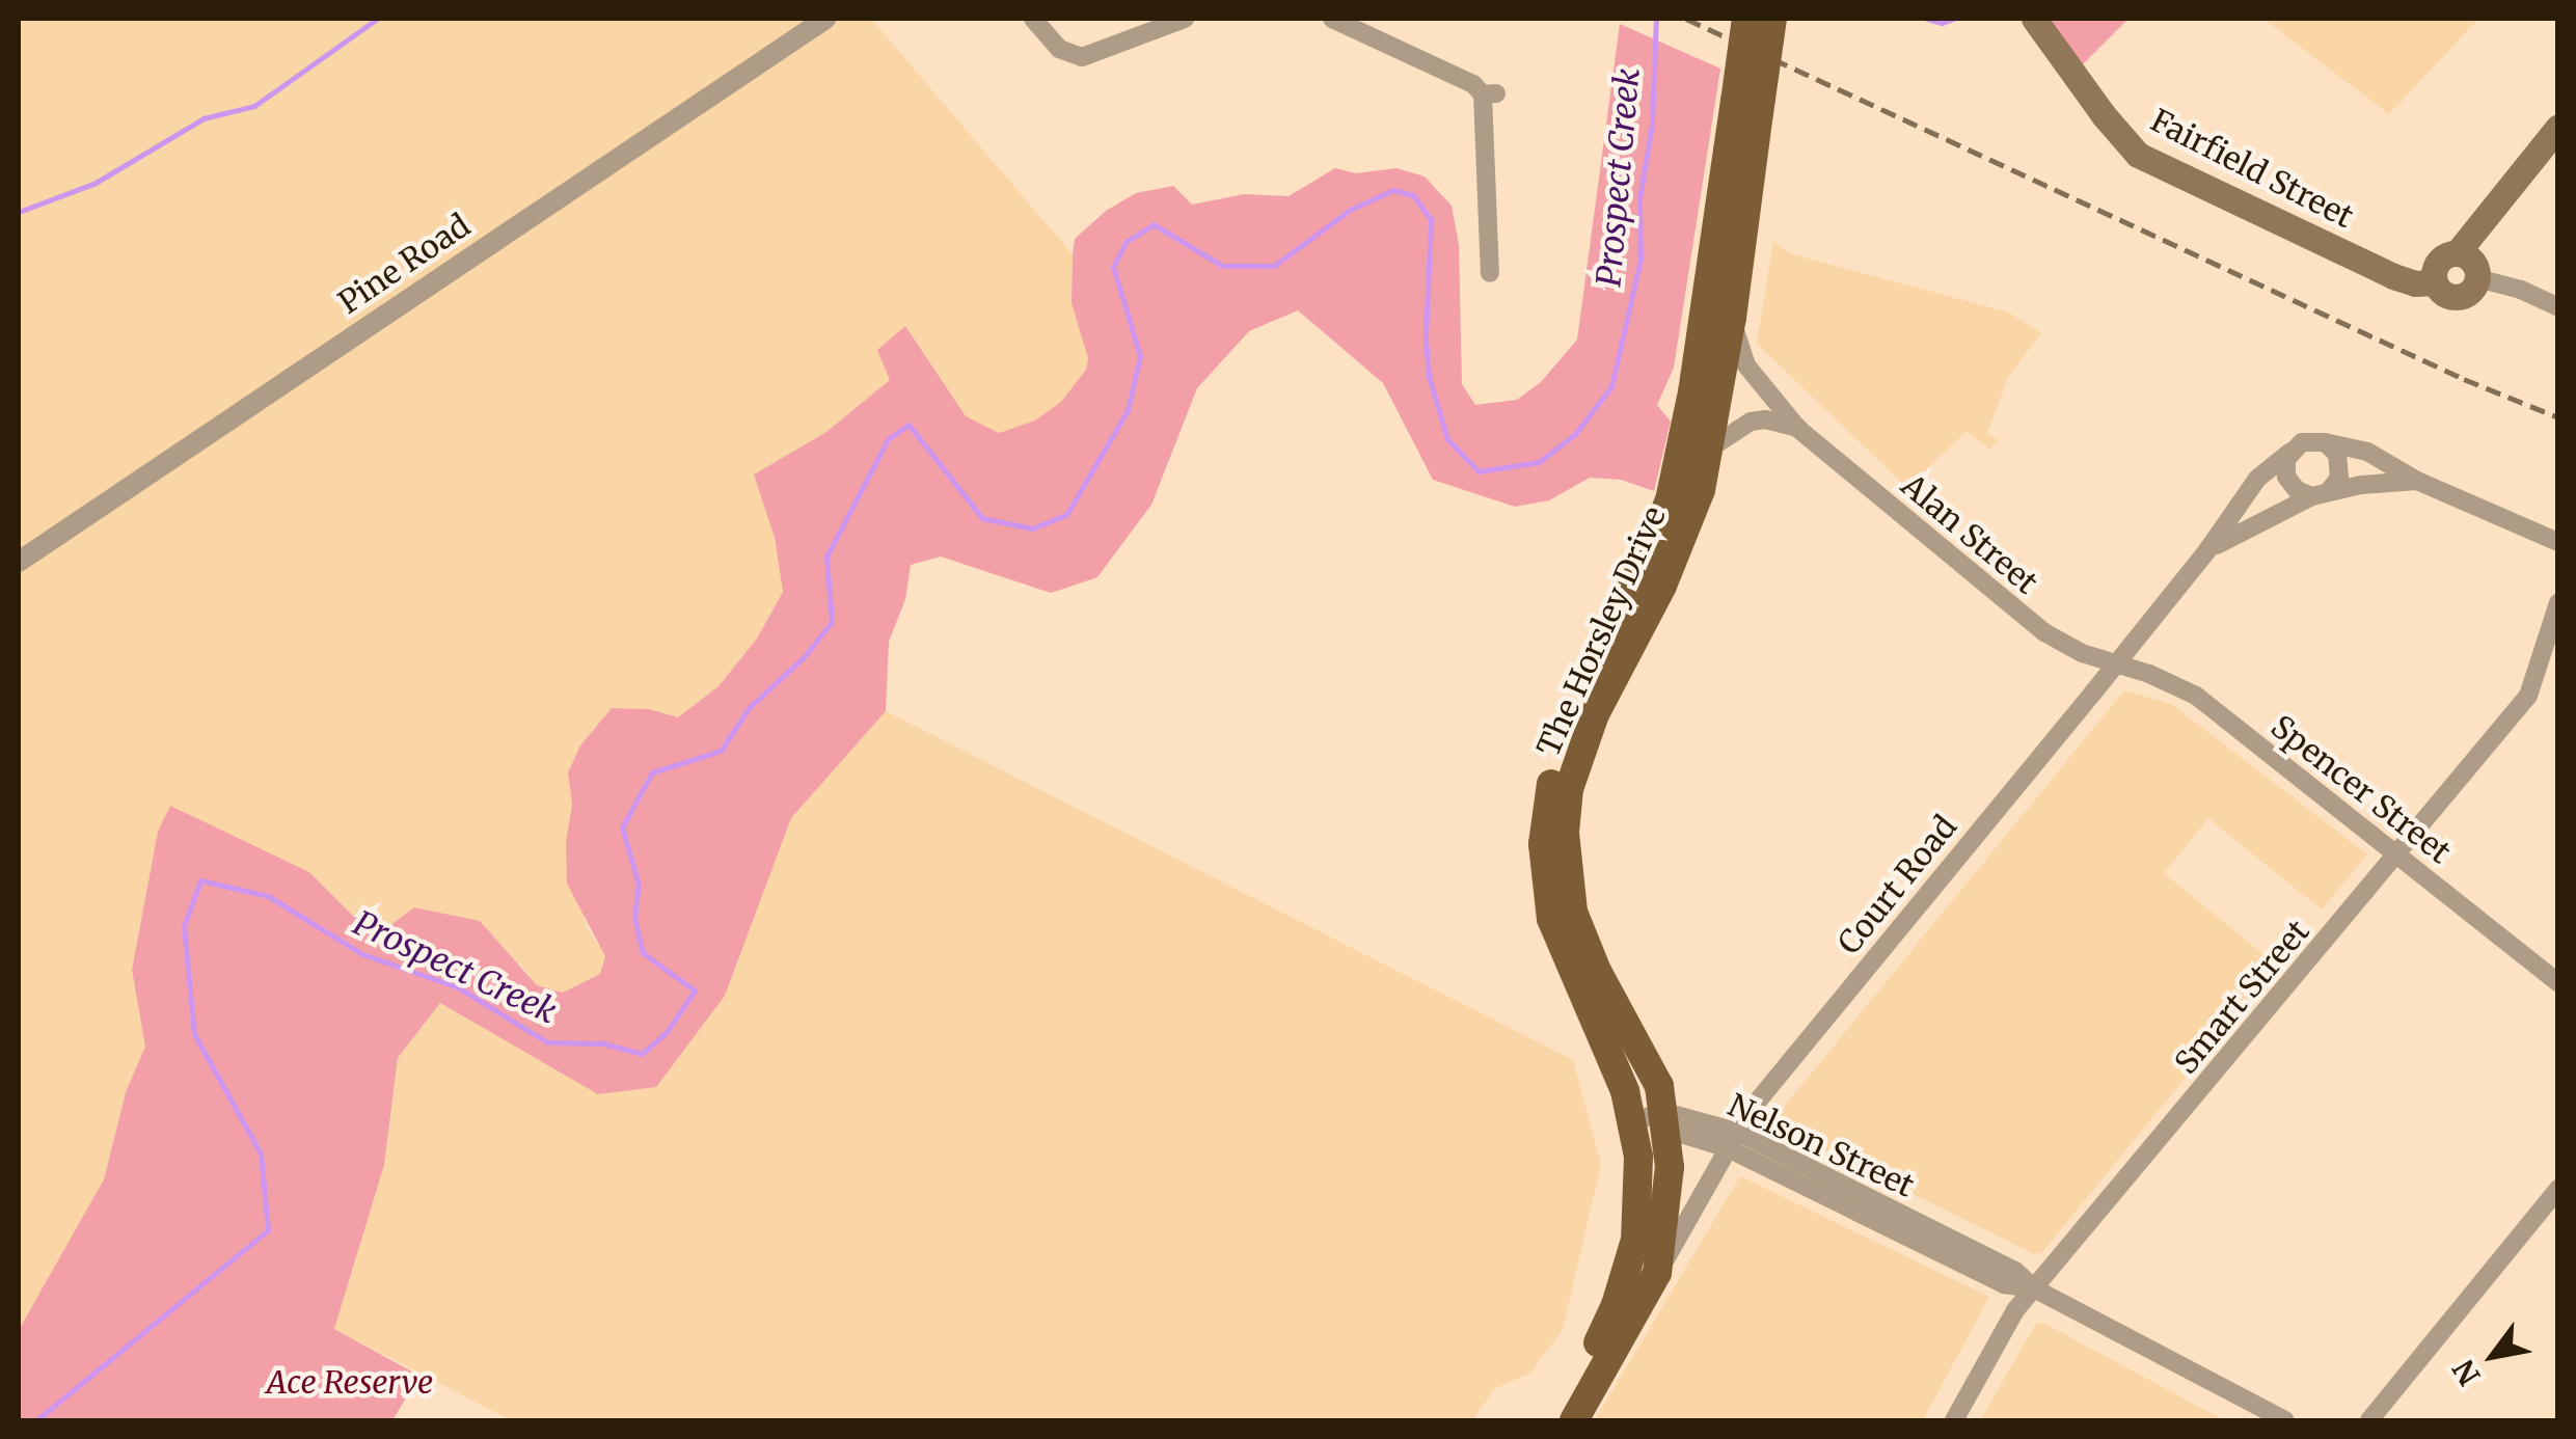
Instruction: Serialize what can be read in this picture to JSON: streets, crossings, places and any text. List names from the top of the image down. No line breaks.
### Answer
{"streets":{"main road":["Fairfield Street","The Horsley Drive"],"street":["Pine Road","Alan Street","Spencer Street","Court Road","Smart Street","Nelson Street"]},"crossings":[["Alan Street","The Horsley Drive"],["Alan Street","Spencer Street"],["Alan Street","Court Road"],["The Horsley Drive","Court Road"],["The Horsley Drive","Nelson Street"],["Spencer Street","Court Road"],["Spencer Street","Smart Street"],["Court Road","Nelson Street"],["Smart Street","Nelson Street"]],"water":["Prospect Creek"],"parks":["Ace Reserve"],"north":"bottom left"}
